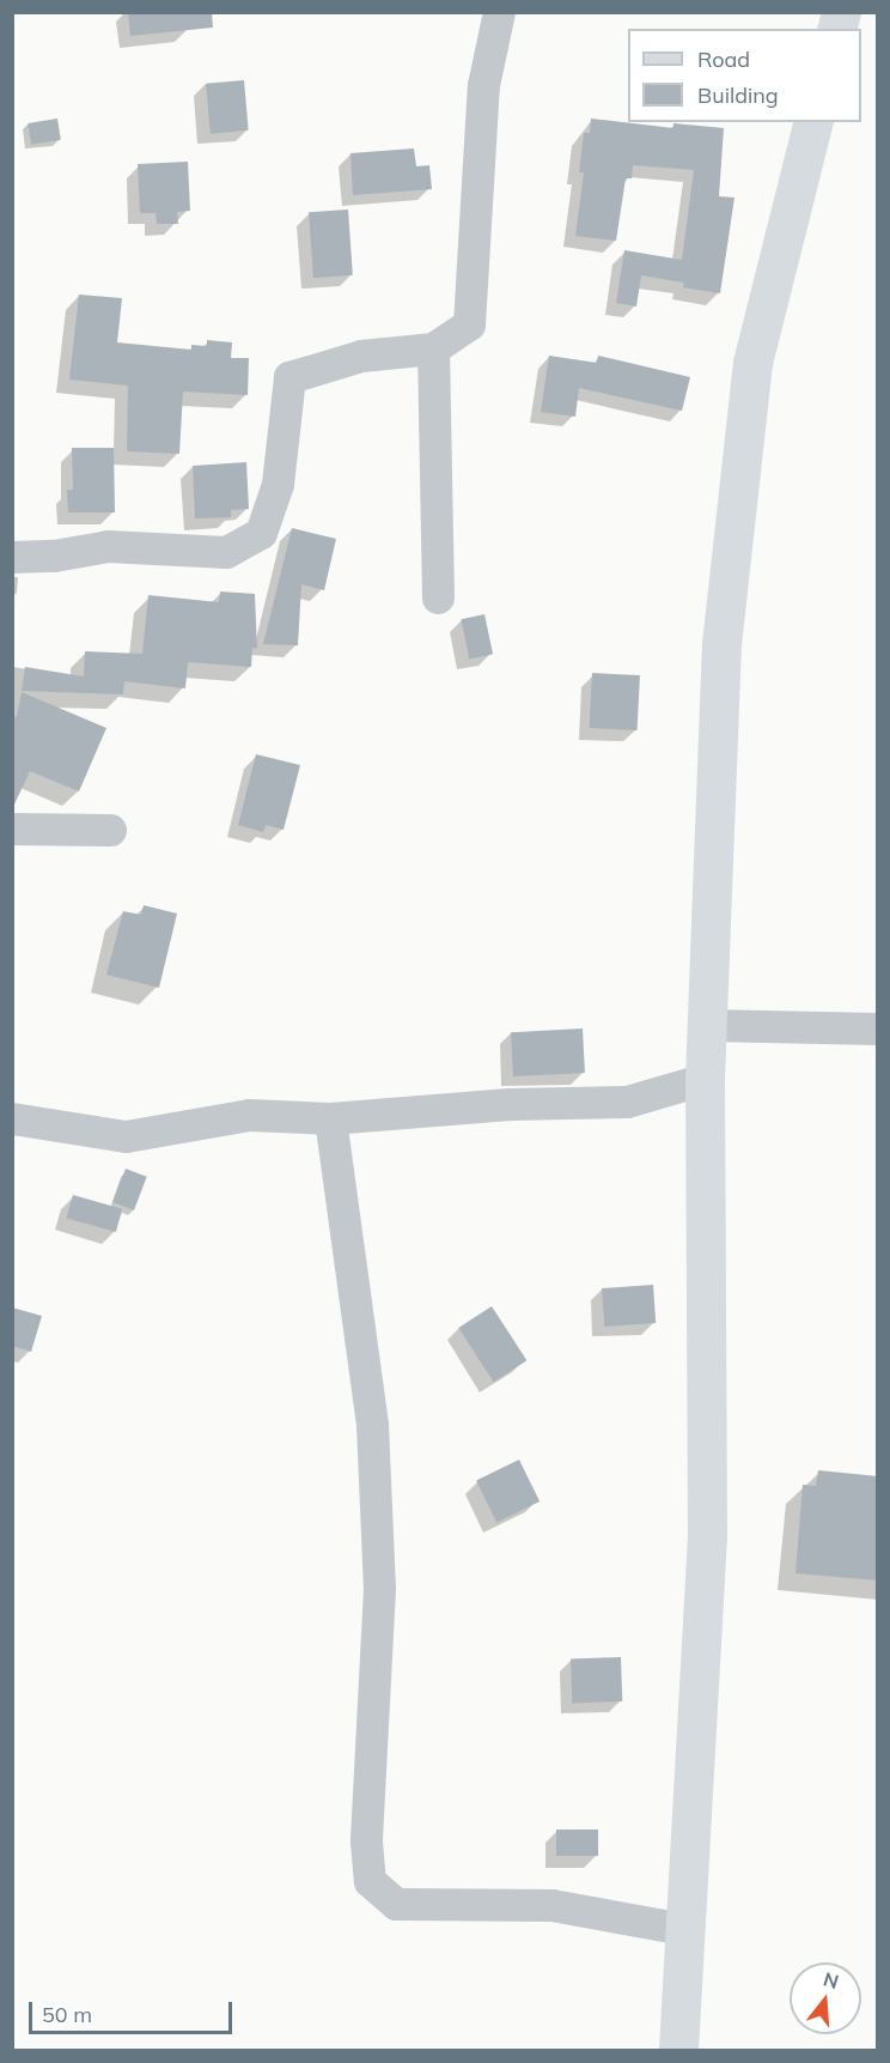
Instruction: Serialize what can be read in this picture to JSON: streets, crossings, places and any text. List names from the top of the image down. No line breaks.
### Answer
{"legend":["Road","Building"],"scale_bar":"50 m","north":"top"}
